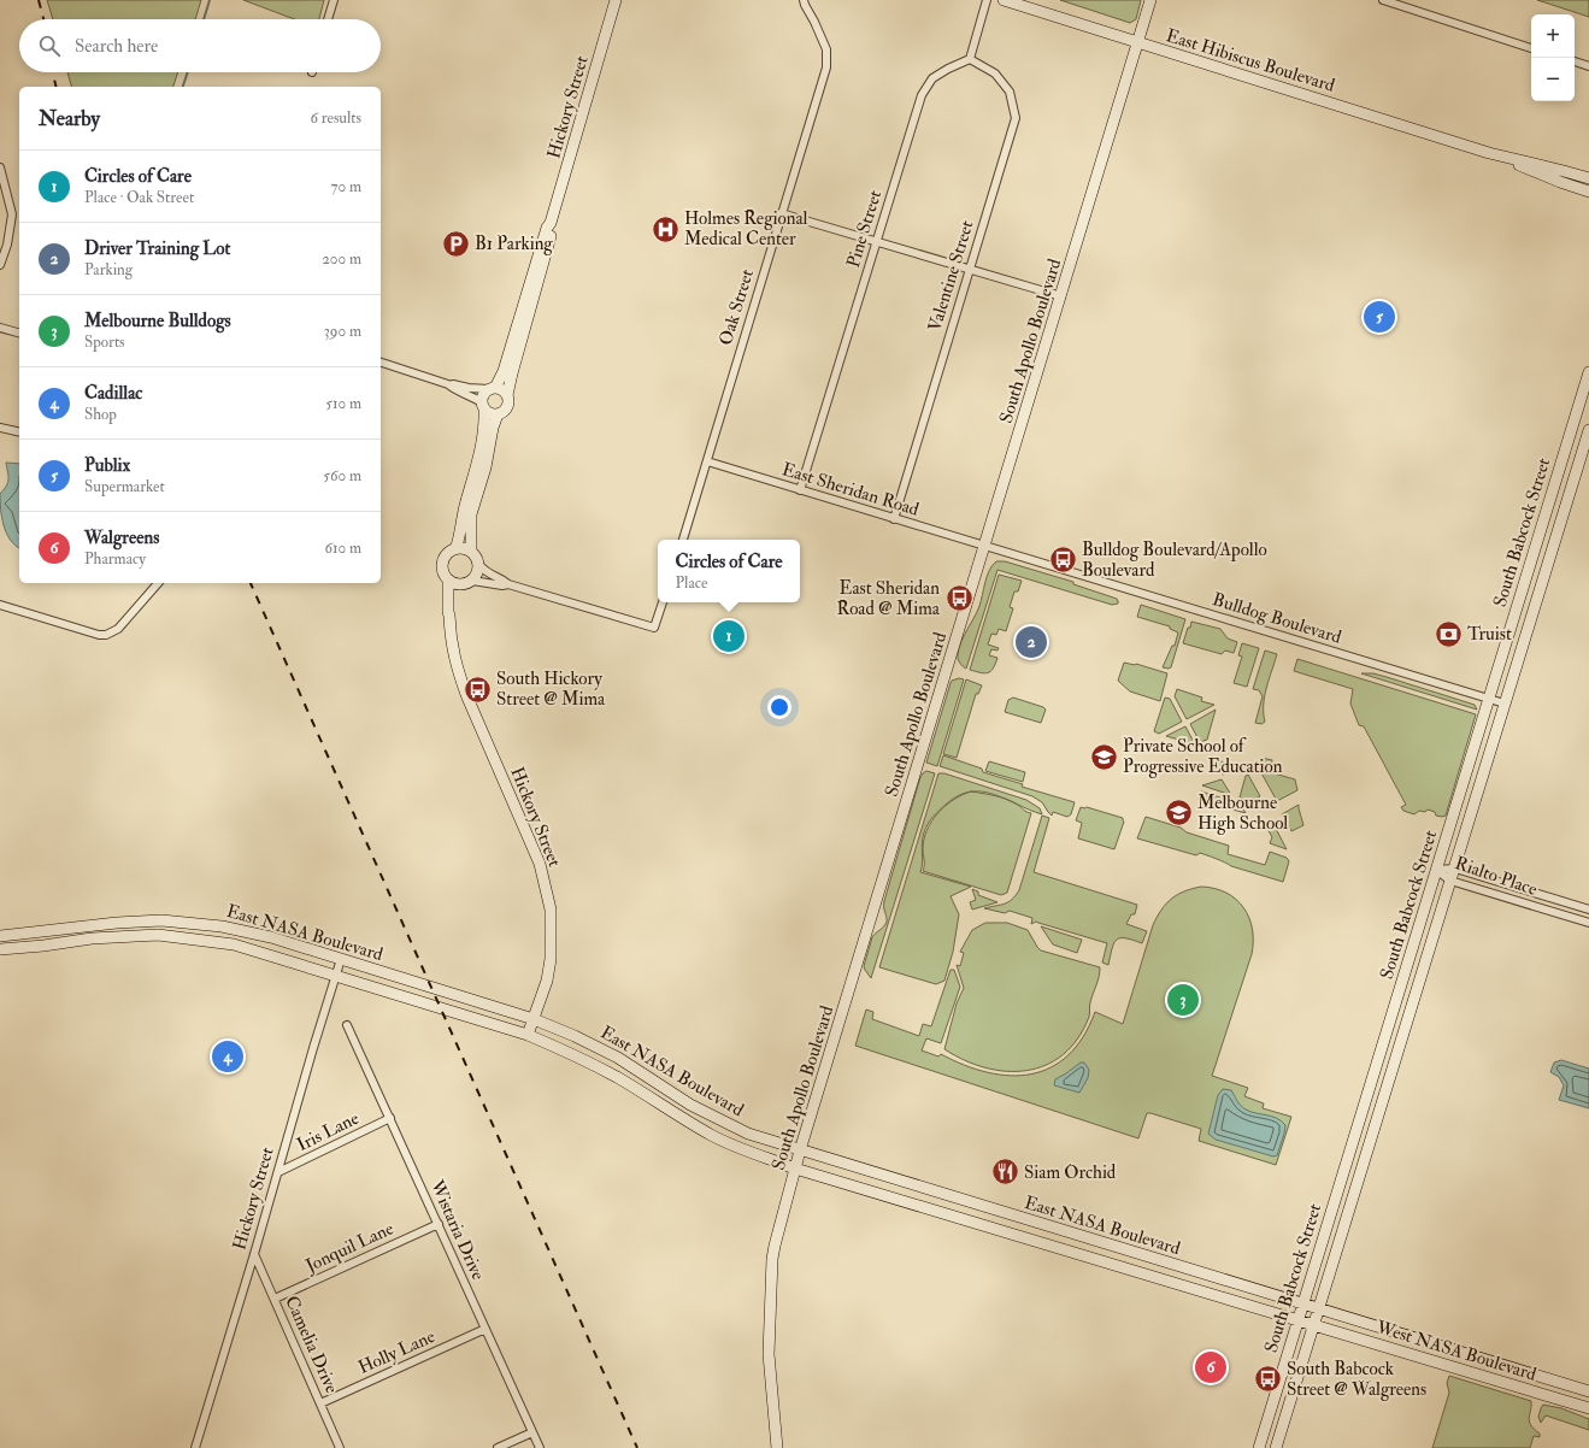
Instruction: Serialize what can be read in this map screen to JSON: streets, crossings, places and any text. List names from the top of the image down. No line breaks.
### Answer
{"streets":{"main road":["East Hibiscus Boulevard","Hickory Street","South Apollo Boulevard","South Babcock Street","East NASA Boulevard","West NASA Boulevard"],"street":["Pine Street","Valentine Street","Oak Street","East Sheridan Road","Bulldog Boulevard","Rialto Place","Iris Lane","Wistaria Drive","Jonquil Lane","Camelia Drive","Holly Lane"]},"crossings":[["East Hibiscus Boulevard","South Apollo Boulevard"],["Hickory Street","East NASA Boulevard"],["Hickory Street","Iris Lane"],["Hickory Street","Camelia Drive"],["Pine Street","Valentine Street"],["Pine Street","East Sheridan Road"],["Valentine Street","East Sheridan Road"],["Oak Street","East Sheridan Road"],["South Apollo Boulevard","East Sheridan Road"],["South Apollo Boulevard","Bulldog Boulevard"],["South Apollo Boulevard","East NASA Boulevard"],["East Sheridan Road","Bulldog Boulevard"],["South Babcock Street","Bulldog Boulevard"],["South Babcock Street","Rialto Place"],["South Babcock Street","East NASA Boulevard"],["South Babcock Street","West NASA Boulevard"],["East NASA Boulevard","West NASA Boulevard"],["Iris Lane","Wistaria Drive"],["Wistaria Drive","Jonquil Lane"],["Wistaria Drive","Holly Lane"],["Jonquil Lane","Camelia Drive"],["Camelia Drive","Holly Lane"]],"places":{"hospital":["Holmes Regional Medical Center"],"parking":["B1 Parking"],"bus stop":["Bulldog Boulevard/Apollo Boulevard","East Sheridan Road @ Mima","South Hickory Street @ Mima","South Babcock Street @ Walgreens"],"bank":["Truist"],"school or university":["Private School of Progressive Education","Melbourne High School"],"restaurant":["Siam Orchid"]},"page":{"map_buttons":["+","−"],"search":"Search here","heading":["Nearby","6 results"],"list":[{"mark":"1","name":"Circles of Care","note":"Place · Oak Street","value":"70 m"},{"mark":"2","name":"Driver Training Lot","note":"Parking","value":"200 m"},{"mark":"3","name":"Melbourne Bulldogs","note":"Sports","value":"390 m"},{"mark":"4","name":"Cadillac","note":"Shop","value":"510 m"},{"mark":"5","name":"Publix","note":"Supermarket","value":"560 m"},{"mark":"6","name":"Walgreens","note":"Pharmacy","value":"610 m"}],"pins":["5","1","2","3","4","6"],"popup":["Circles of Care","Place"]}}
